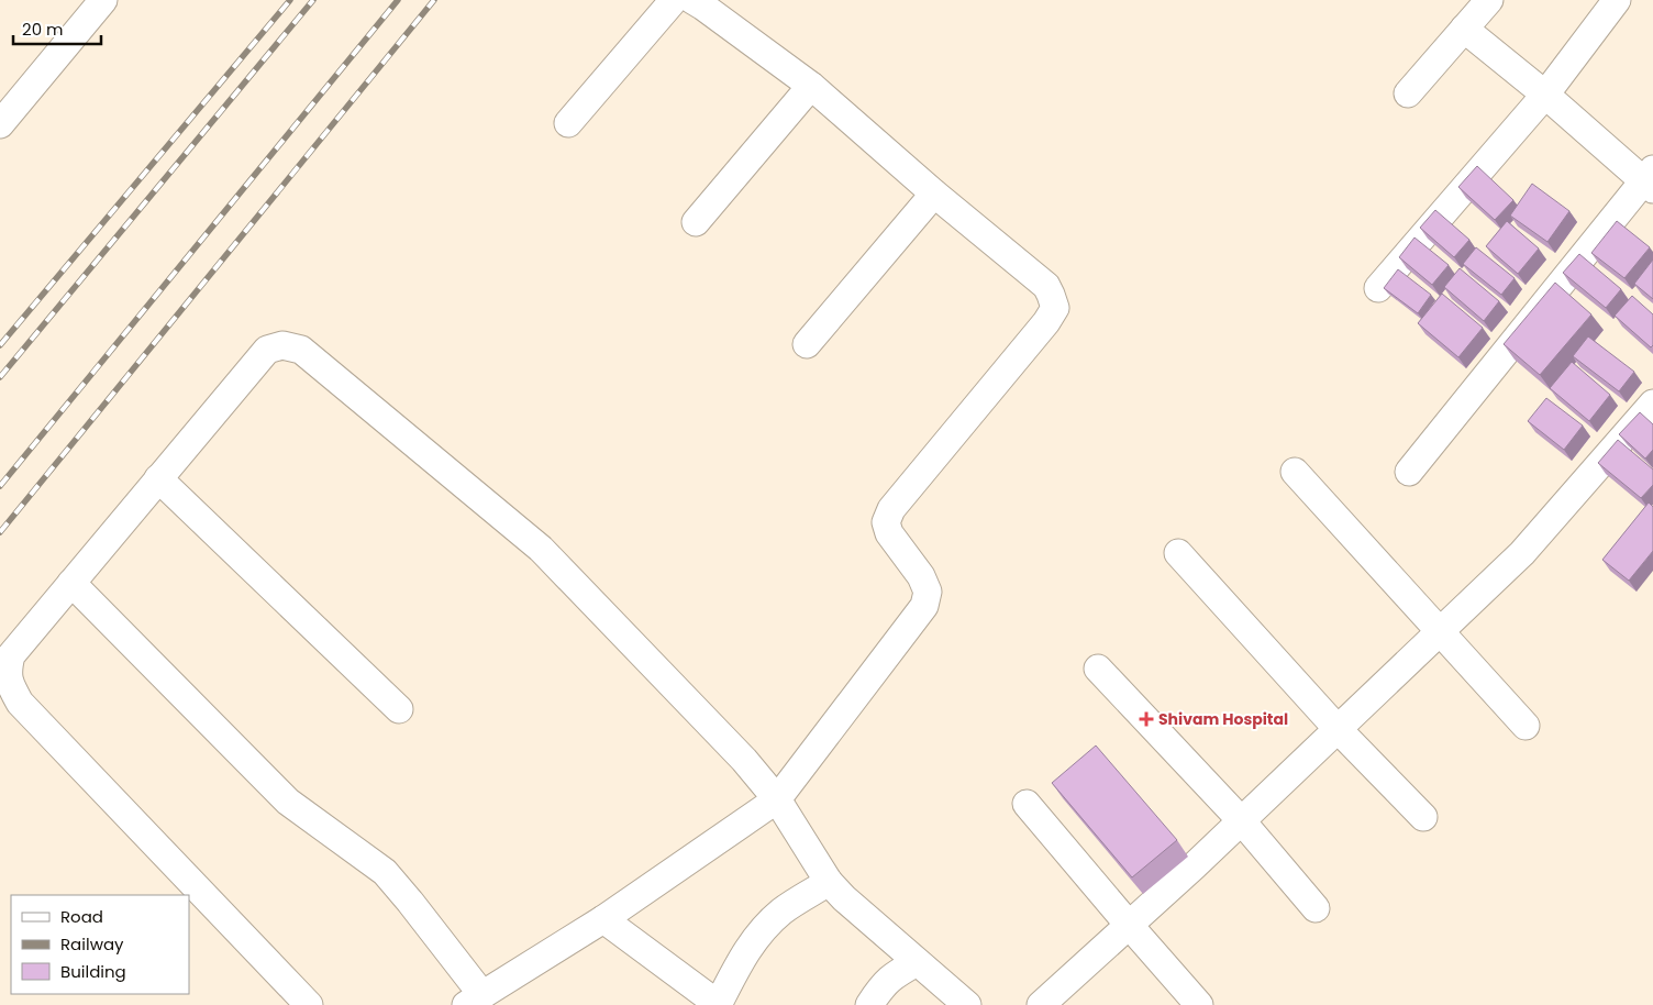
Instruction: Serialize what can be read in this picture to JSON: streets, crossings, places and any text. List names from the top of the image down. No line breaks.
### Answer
{"places":{"health":["Shivam Hospital"]},"legend":["Road","Railway","Building"],"scale_bar":"20 m"}
